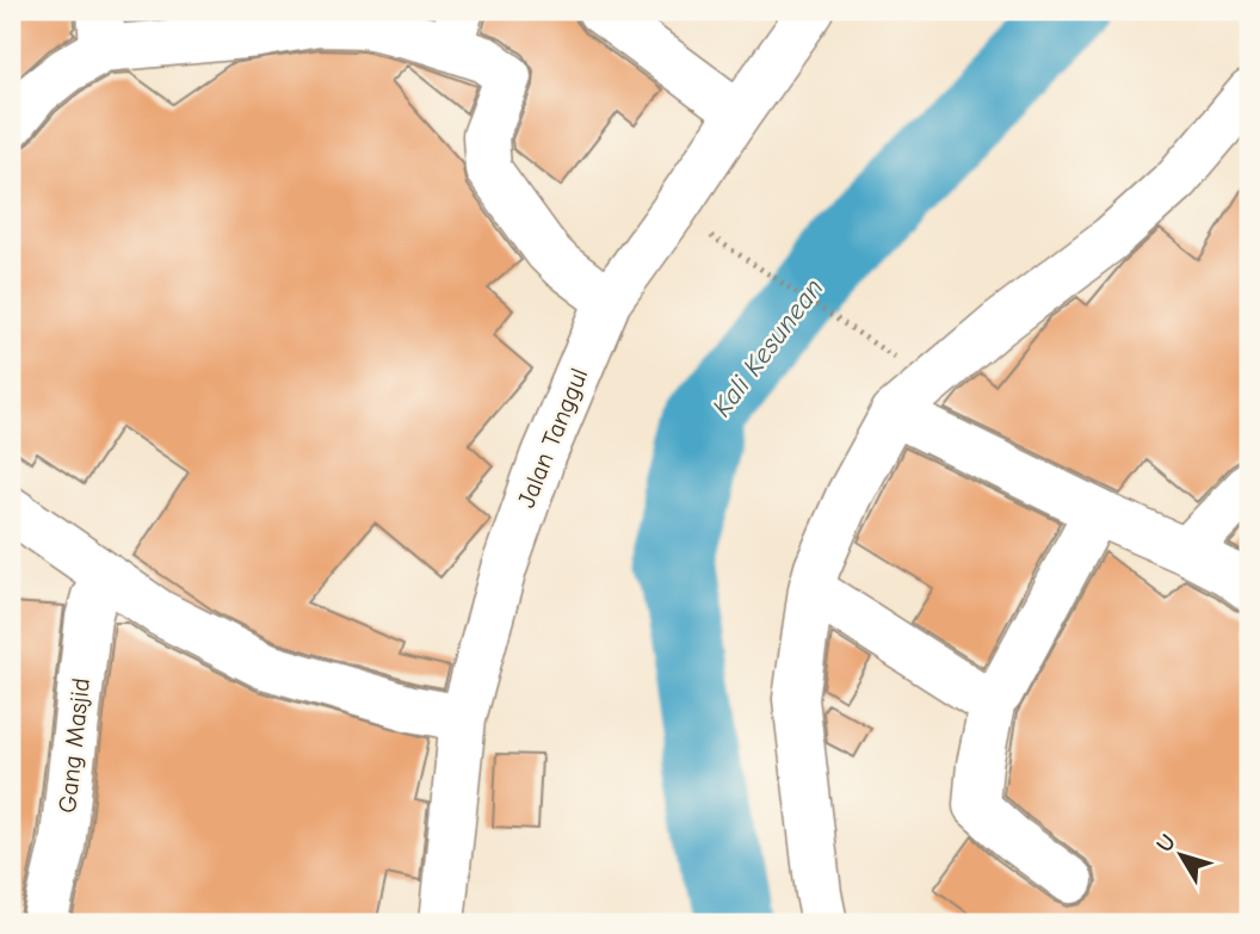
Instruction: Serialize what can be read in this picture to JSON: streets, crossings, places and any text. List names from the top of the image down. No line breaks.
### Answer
{"streets":{"street":["Jalan Tanggul","Gang Masjid"]},"water":["Kali Kesunean"],"north":"top left"}
